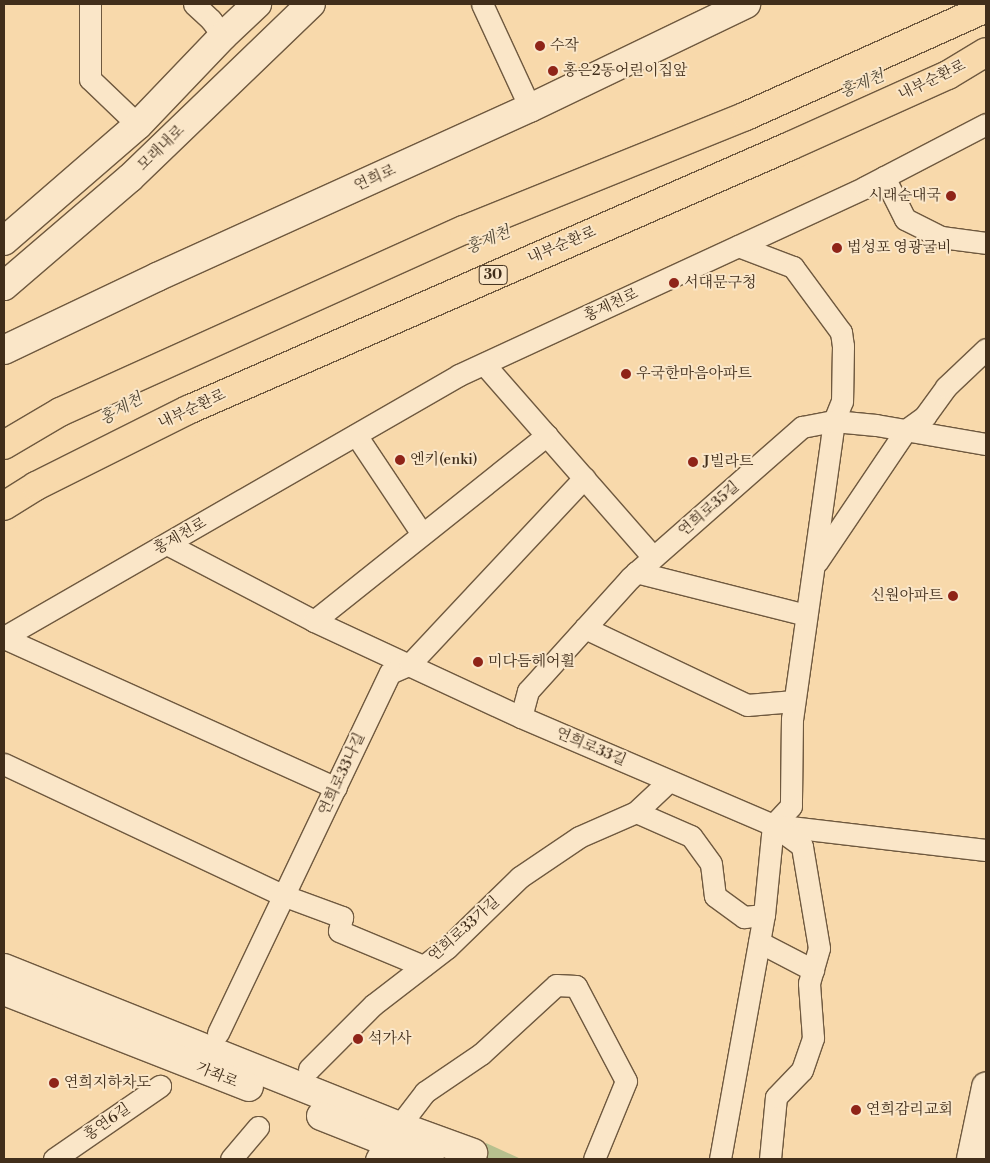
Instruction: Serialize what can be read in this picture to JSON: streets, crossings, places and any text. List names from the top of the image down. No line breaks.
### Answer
{"streets":{"highway":["내부순환로","30"],"main road":["모래내로","연희로","가좌로"],"street":["홍제천로","연희로35길","연희로33길","연희로33나길","연희로33가길","홍연6길"]},"crossings":[["홍제천로","연희로33길"],["홍제천로","연희로33나길"],["연희로35길","연희로33길"],["연희로33길","연희로33나길"],["연희로33길","연희로33가길"]],"water":["홍제천"],"places":["수작","홍은2동어린이집앞","시래순대국","법성포 영광굴비","서대문구청","우국한마음아파트","엔키(enki)","J빌라트","신원아파트","미다듬헤어휠","석가사","연희지하차도","연희감리교회"]}
